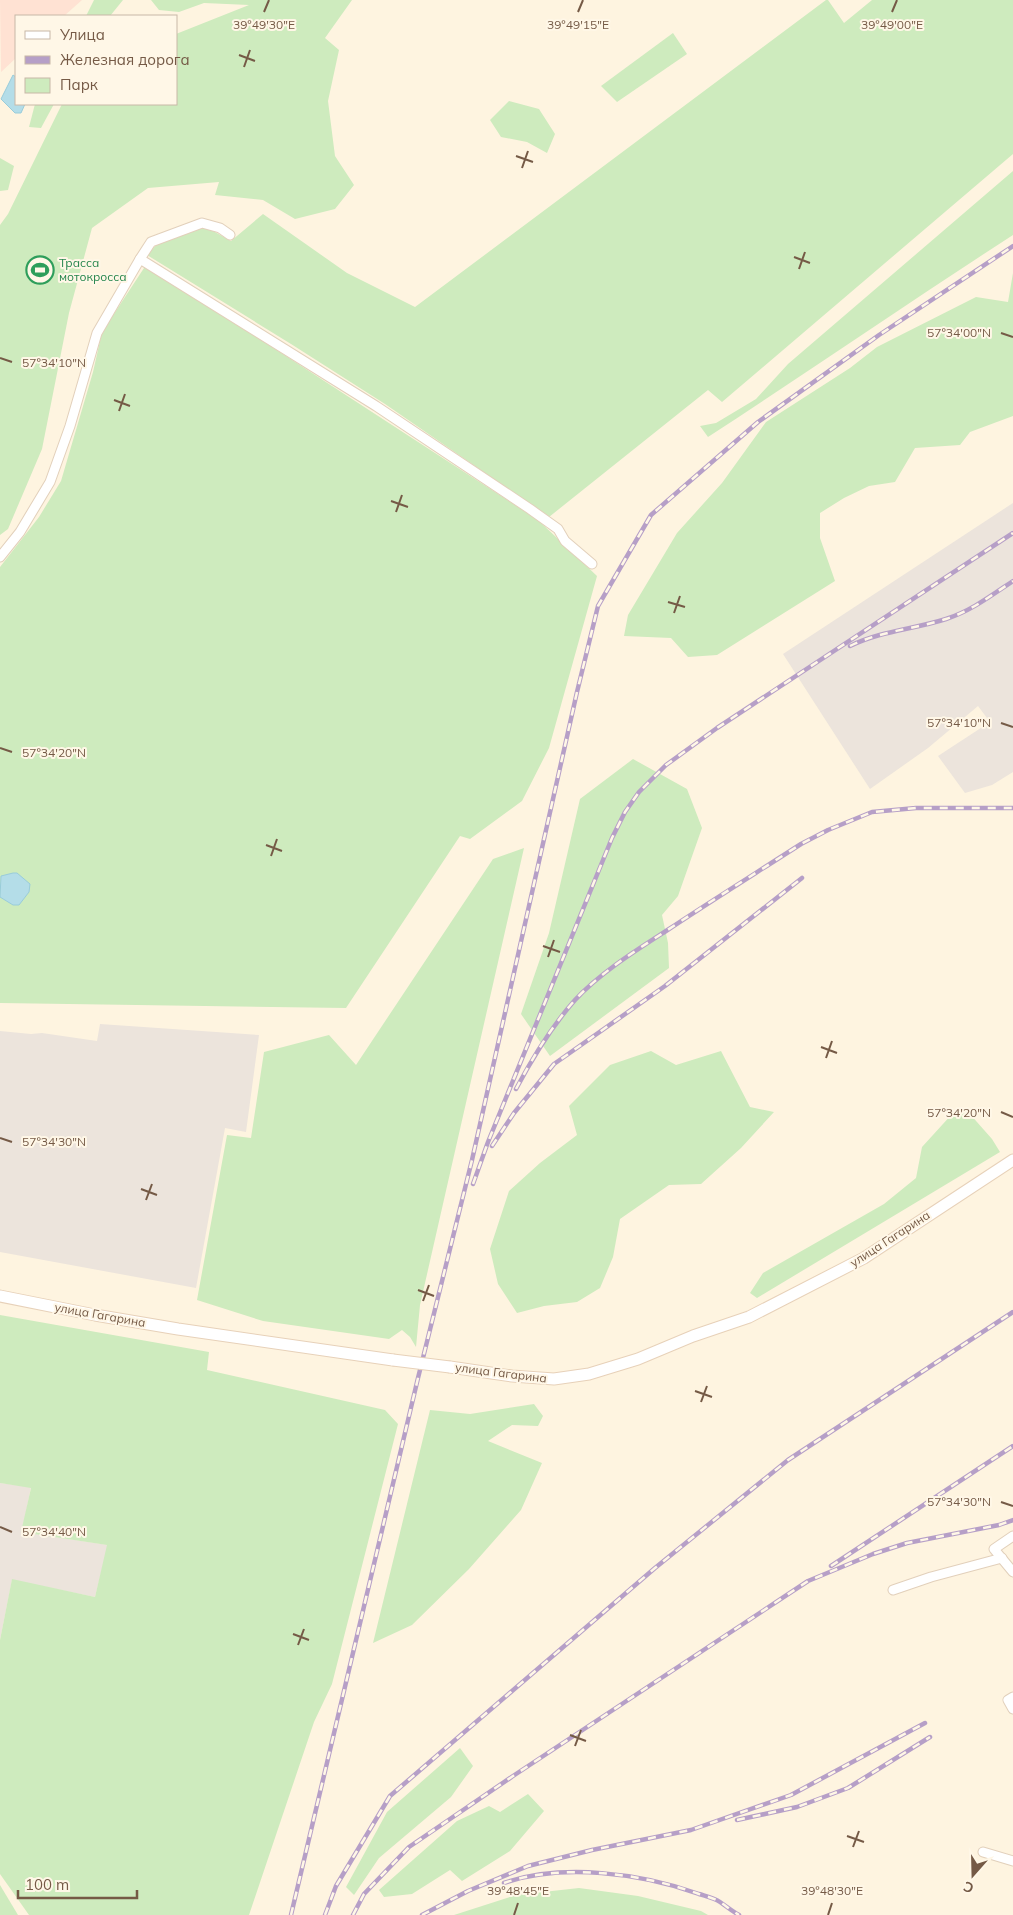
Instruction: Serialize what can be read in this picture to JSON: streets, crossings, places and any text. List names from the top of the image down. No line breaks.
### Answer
{"streets":{"main road":["улица Гагарина"]},"places":{"sports":["Трасса мотокросса"]},"legend":["Улица","Железная дорога","Парк"],"scale_bar":"100 m","north":"bottom","coordinates":["39°49'30\"E","39°49'15\"E","39°49'00\"E","57°34'00\"N","57°34'10\"N","57°34'20\"N","57°34'30\"N","57°34'40\"N","39°48'45\"E","39°48'30\"E"]}
